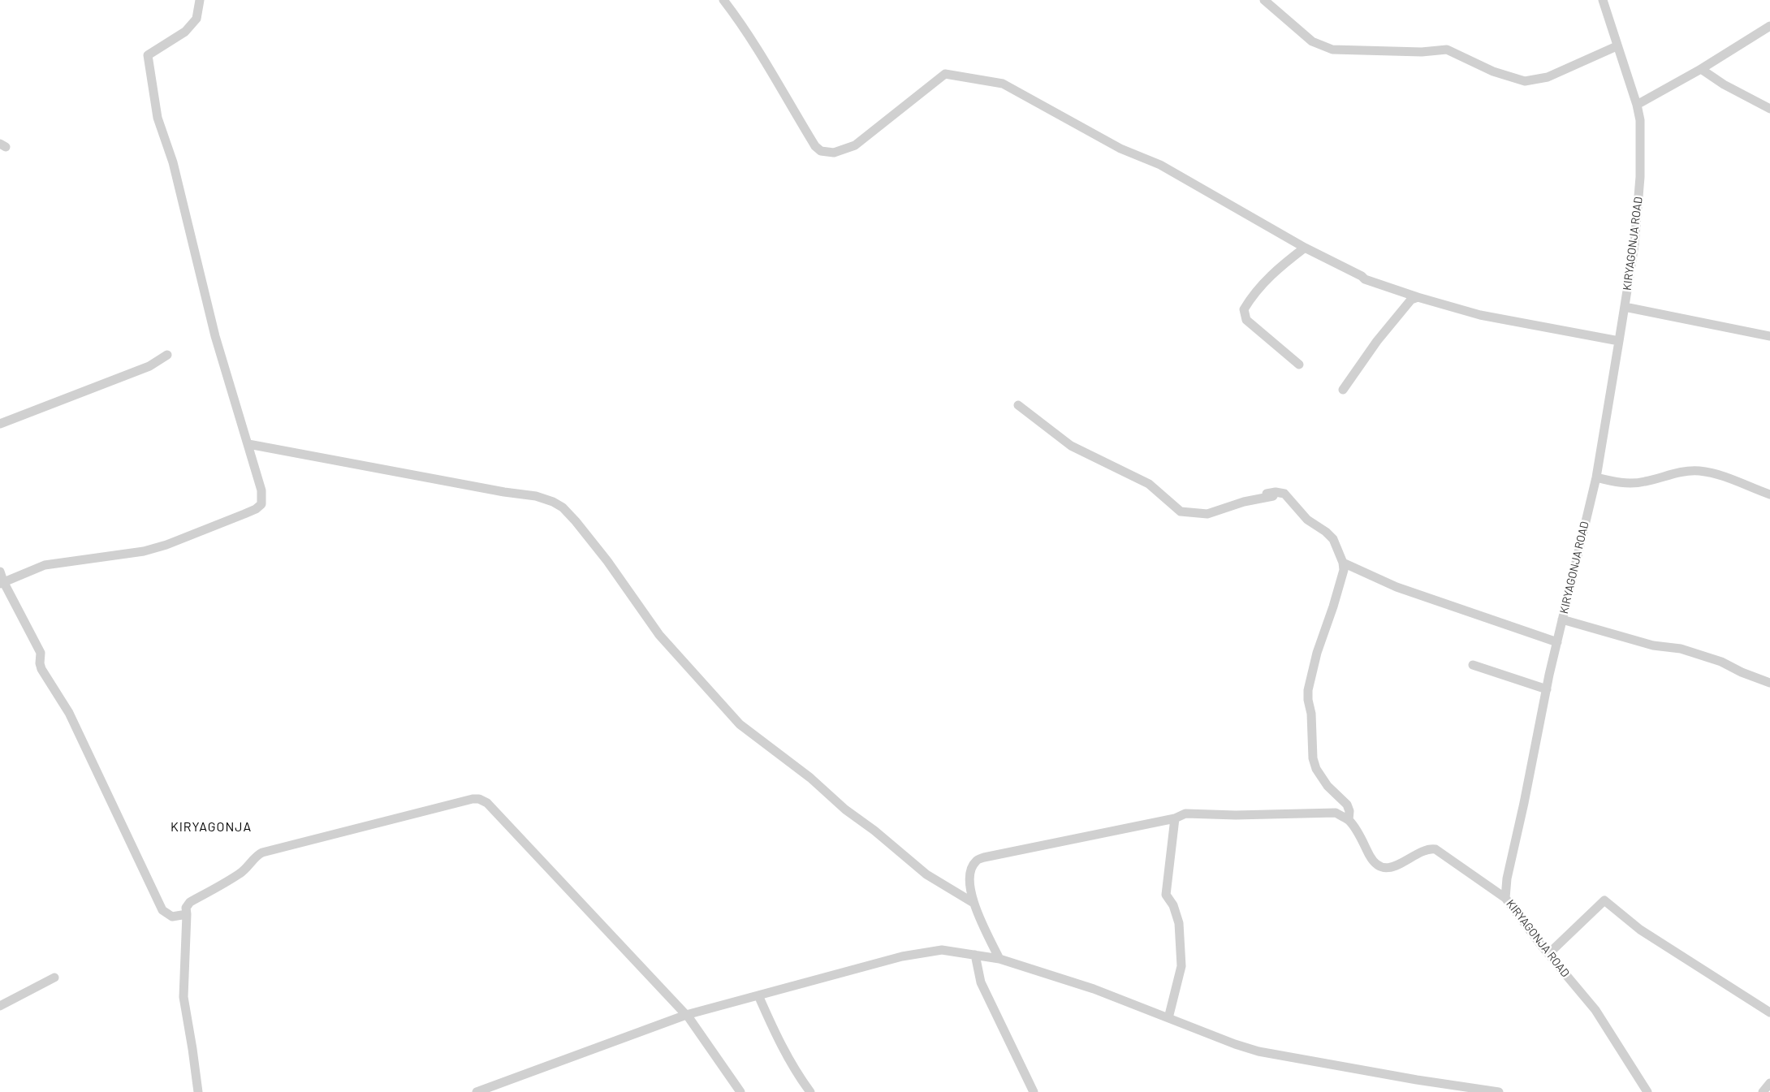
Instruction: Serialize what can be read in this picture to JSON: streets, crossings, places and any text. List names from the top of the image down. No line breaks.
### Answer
{"streets":{"street":["KIRYAGONJA ROAD"]},"districts":["KIRYAGONJA"]}
